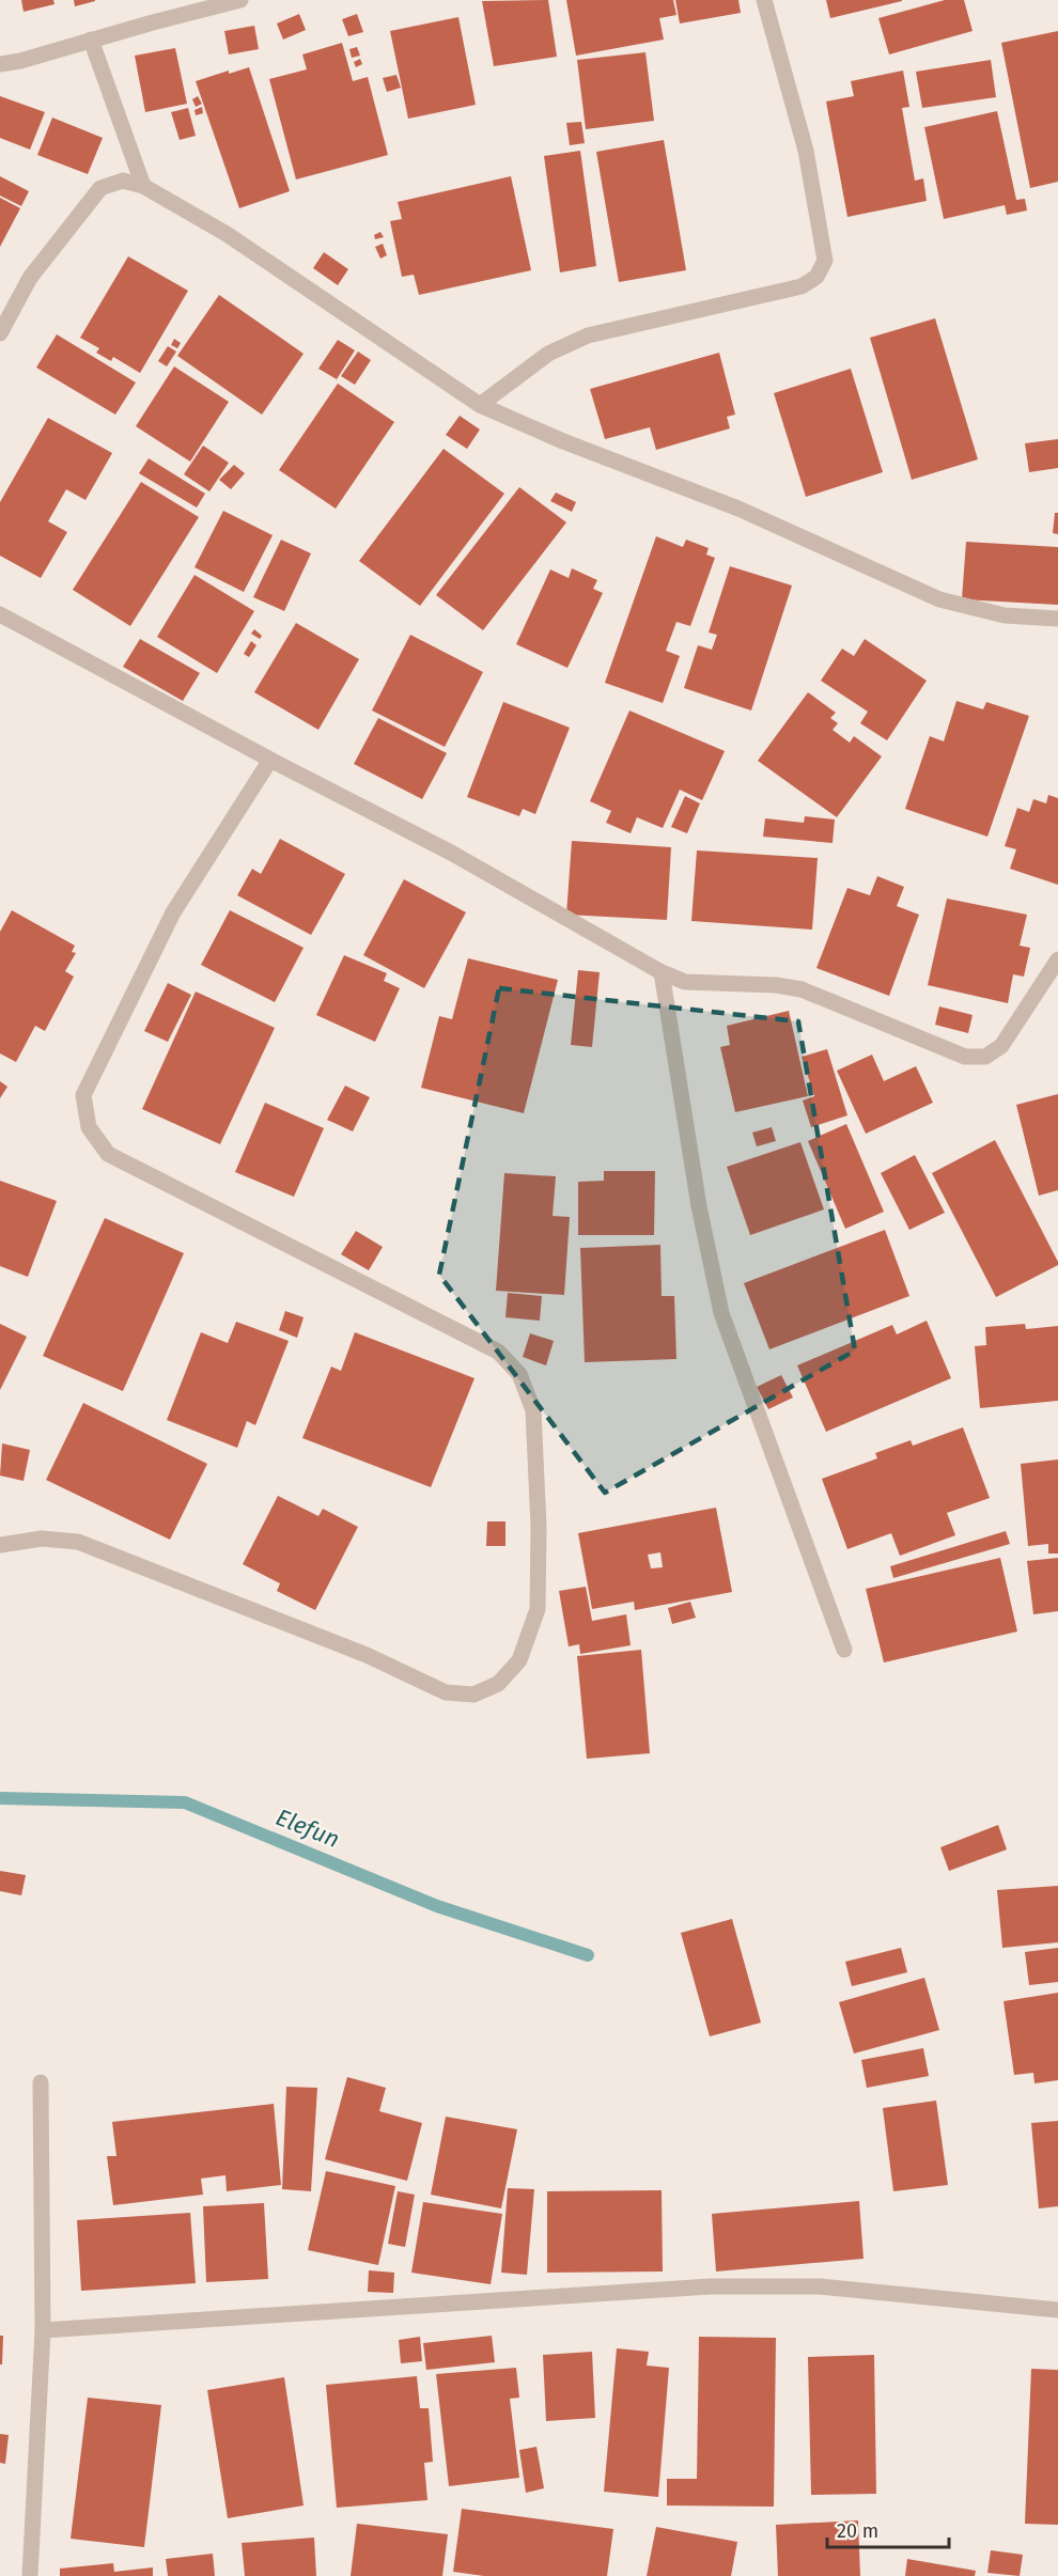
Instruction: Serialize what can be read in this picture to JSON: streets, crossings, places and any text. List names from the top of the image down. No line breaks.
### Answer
{"water":["Elefun"],"scale_bar":"20 m"}
